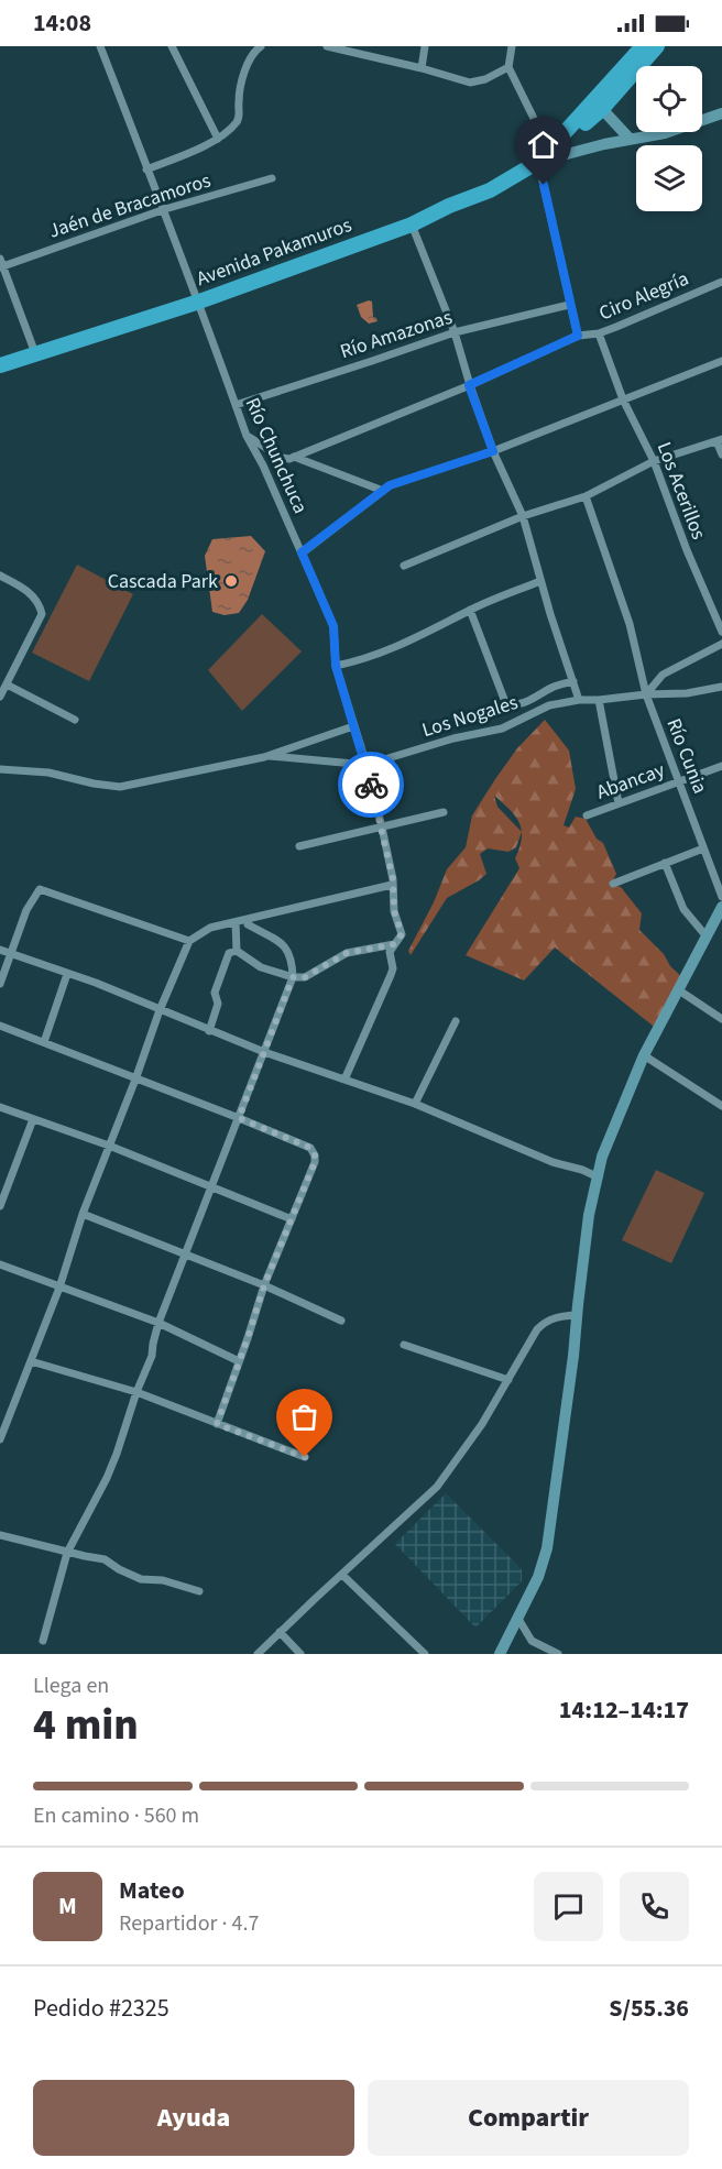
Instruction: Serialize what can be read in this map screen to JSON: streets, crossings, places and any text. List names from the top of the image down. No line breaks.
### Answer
{"streets":{"highway":["Avenida Pakamuros"],"street":["Jaén de Bracamoros","Ciro Alegría","Río Amazonas","Río Chunchuca","Los Acerillos","Los Nogales","Río Cunia","Abancay"]},"crossings":[["Jaén de Bracamoros","Río Chunchuca"],["Avenida Pakamuros","Río Chunchuca"],["Ciro Alegría","Los Acerillos"],["Río Amazonas","Río Chunchuca"],["Río Chunchuca","Los Nogales"],["Los Nogales","Río Cunia"],["Río Cunia","Abancay"]],"places":["Cascada Park"],"page":{"status":"14:08","heading":["4 min","Llega en","14:12–14:17"],"panel":["Mateo","Repartidor · 4.7","Pedido #2325","S/55.36"],"bar":"En camino · 560 m","round":"M","buttons":["Ayuda","Compartir"]}}
